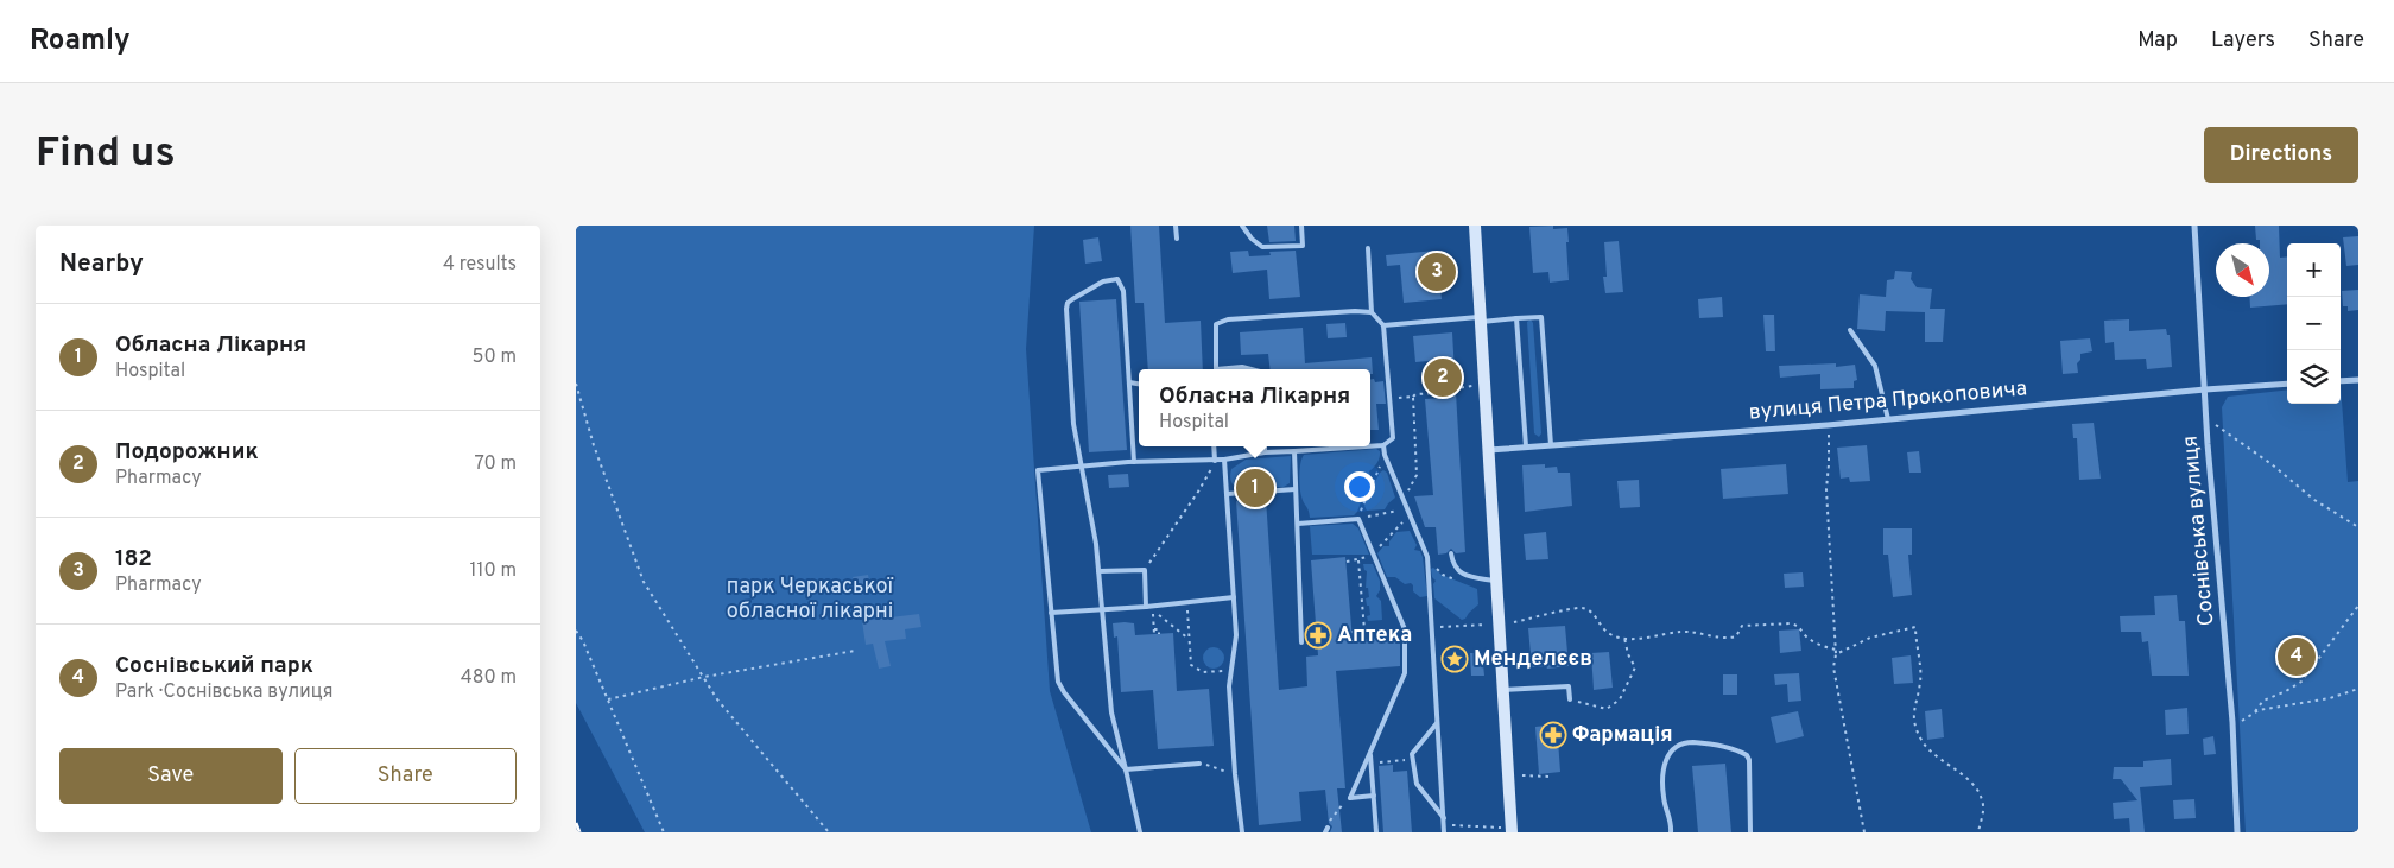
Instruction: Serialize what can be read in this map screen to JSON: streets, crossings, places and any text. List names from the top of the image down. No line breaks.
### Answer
{"streets":{"street":["вулиця Петра Прокоповича","Соснівська вулиця"]},"crossings":[["вулиця Петра Прокоповича","Соснівська вулиця"]],"parks":["парк Черкаської обласної лікарні"],"places":{"pharmacy":["Аптека","Фармація"],"place":["Менделєєв"]},"north":"bottom right","page":{"header":"Roamly","nav":["Map","Layers","Share"],"buttons":["Directions",["Save","Share"]],"title":"Find us","heading":["Nearby","4 results"],"map_buttons":["+","−"],"pins":["3","2","1","4"],"list":[{"mark":"1","name":"Обласна Лікарня","note":"Hospital","value":"50 m"},{"mark":"2","name":"Подорожник","note":"Pharmacy","value":"70 m"},{"mark":"3","name":"182","note":"Pharmacy","value":"110 m"},{"mark":"4","name":"Соснівський парк","note":"Park · Соснівська вулиця","value":"480 m"}],"popup":["Обласна Лікарня","Hospital"]}}
